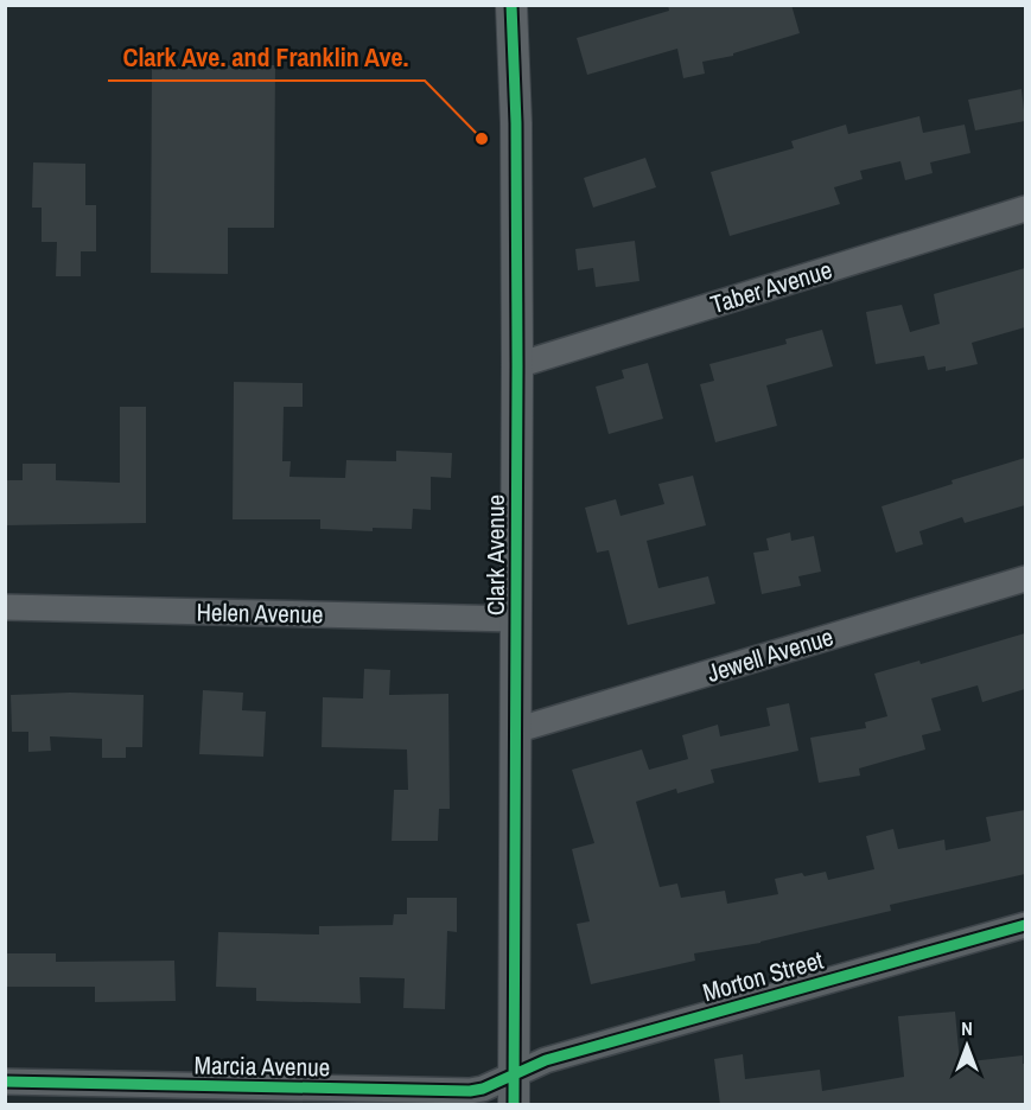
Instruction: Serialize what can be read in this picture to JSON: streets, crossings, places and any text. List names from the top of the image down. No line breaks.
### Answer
{"streets":{"street":["Taber Avenue","Clark Avenue","Helen Avenue","Jewell Avenue","Morton Street","Marcia Avenue"]},"crossings":[["Taber Avenue","Clark Avenue"],["Clark Avenue","Helen Avenue"],["Clark Avenue","Jewell Avenue"],["Clark Avenue","Morton Street"],["Clark Avenue","Marcia Avenue"],["Morton Street","Marcia Avenue"]],"places":["Clark Ave. and Franklin Ave."],"north":"top"}
